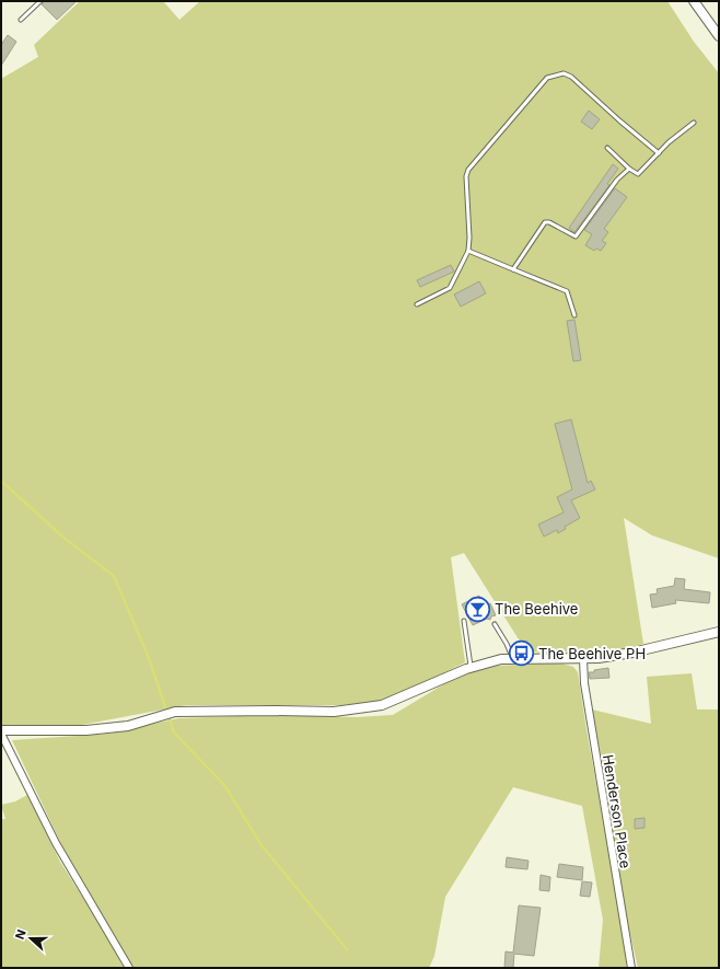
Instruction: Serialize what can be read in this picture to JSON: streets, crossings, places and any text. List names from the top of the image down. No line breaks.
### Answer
{"streets":{"street":["Henderson Place"]},"places":{"bar":["The Beehive"],"bus stop":["The Beehive PH"]},"north":"left"}
